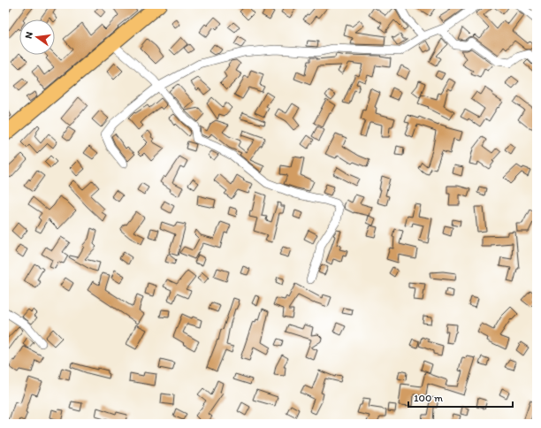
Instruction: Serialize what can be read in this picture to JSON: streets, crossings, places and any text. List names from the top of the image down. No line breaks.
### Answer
{"scale_bar":"100 m","north":"left"}
